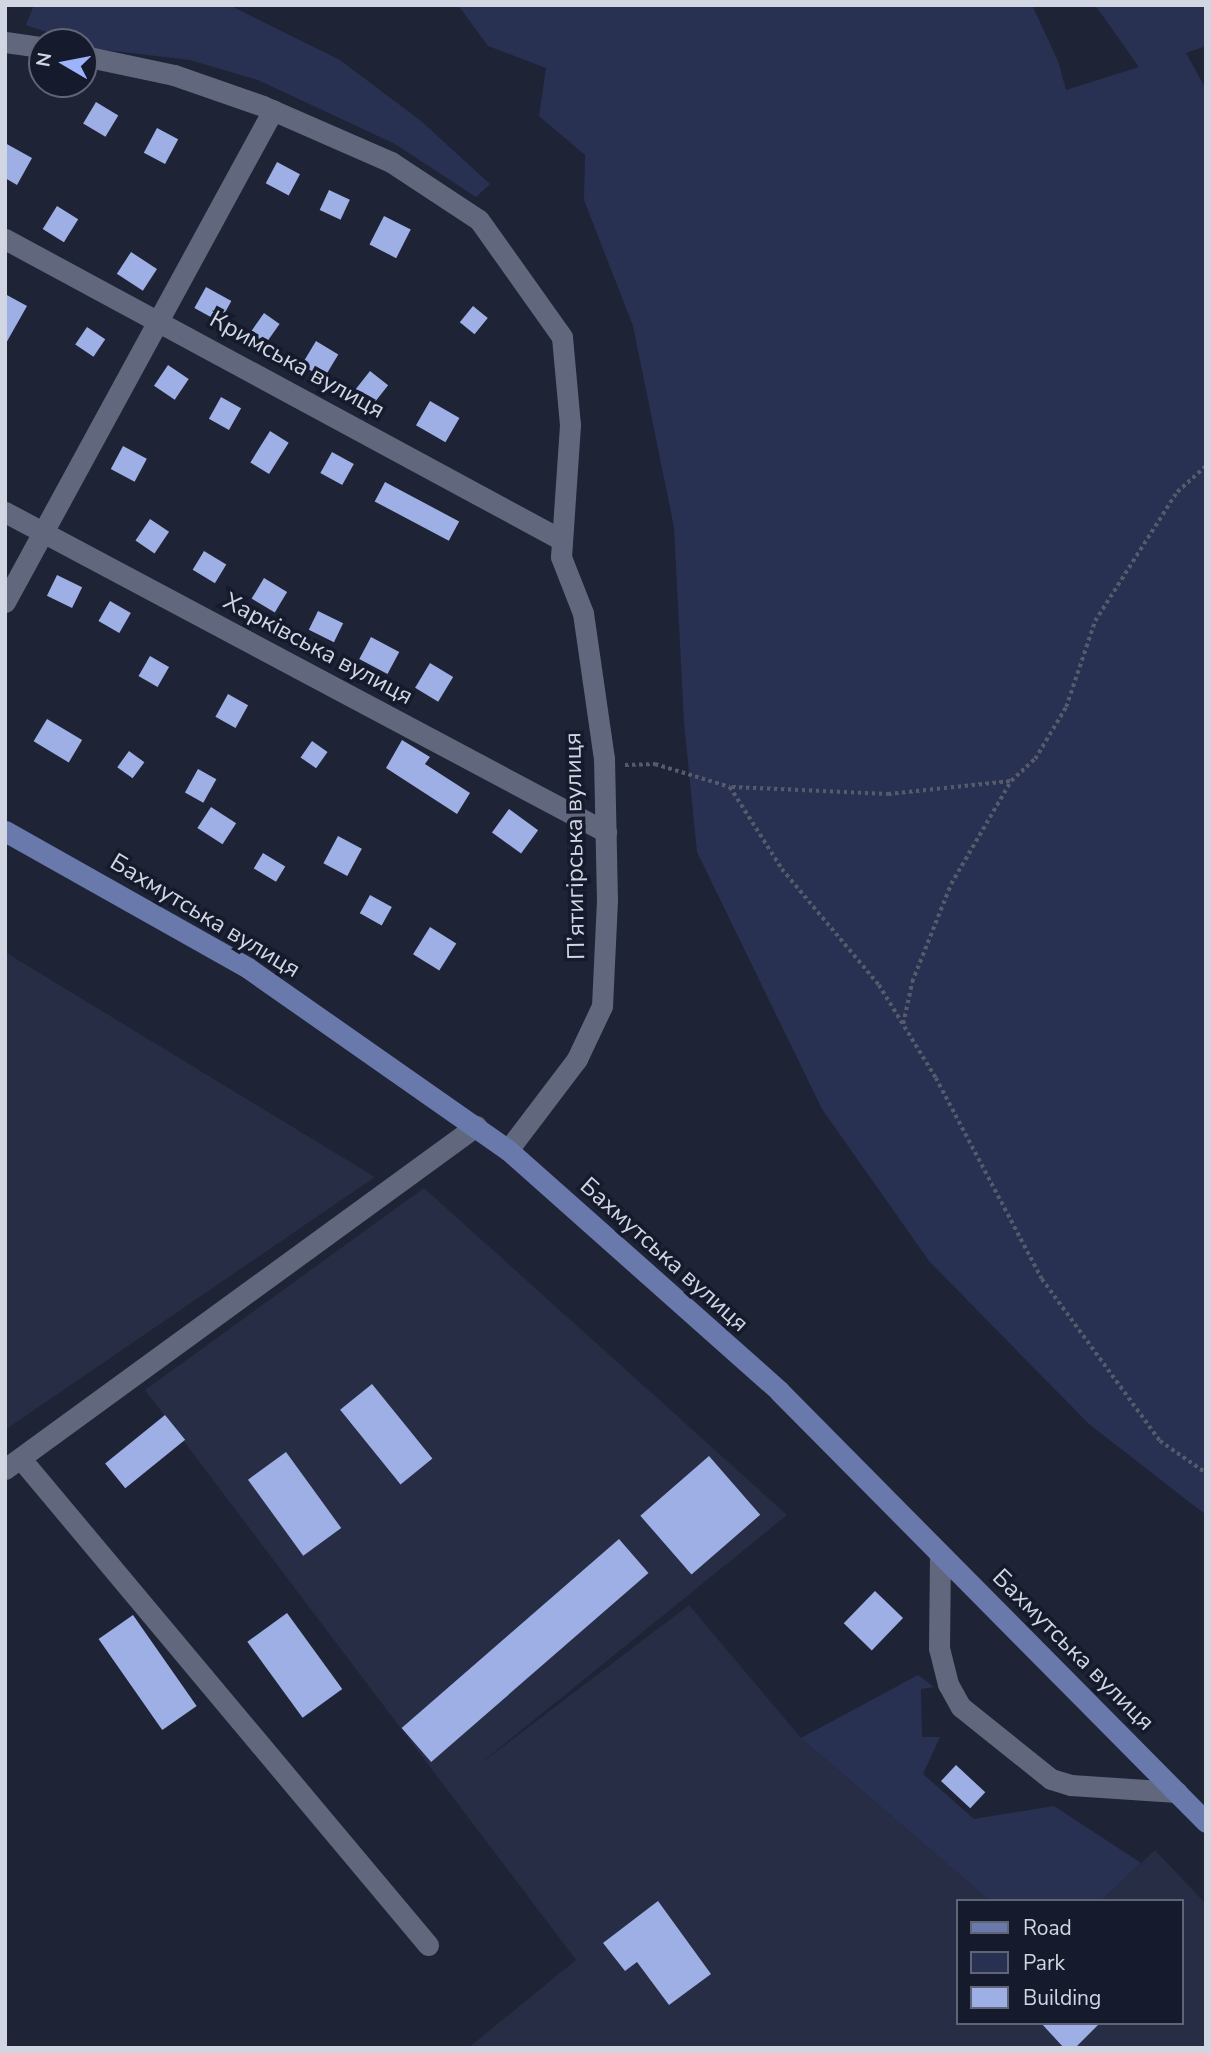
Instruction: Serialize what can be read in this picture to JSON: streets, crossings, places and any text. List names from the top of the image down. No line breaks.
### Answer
{"streets":{"main road":["Бахмутська вулиця"],"street":["Кримська вулиця","Харківська вулиця","П’ятигірська вулиця"]},"crossings":[["Кримська вулиця","П’ятигірська вулиця"],["Харківська вулиця","П’ятигірська вулиця"],["П’ятигірська вулиця","Бахмутська вулиця"]],"legend":["Road","Park","Building"],"north":"left"}
